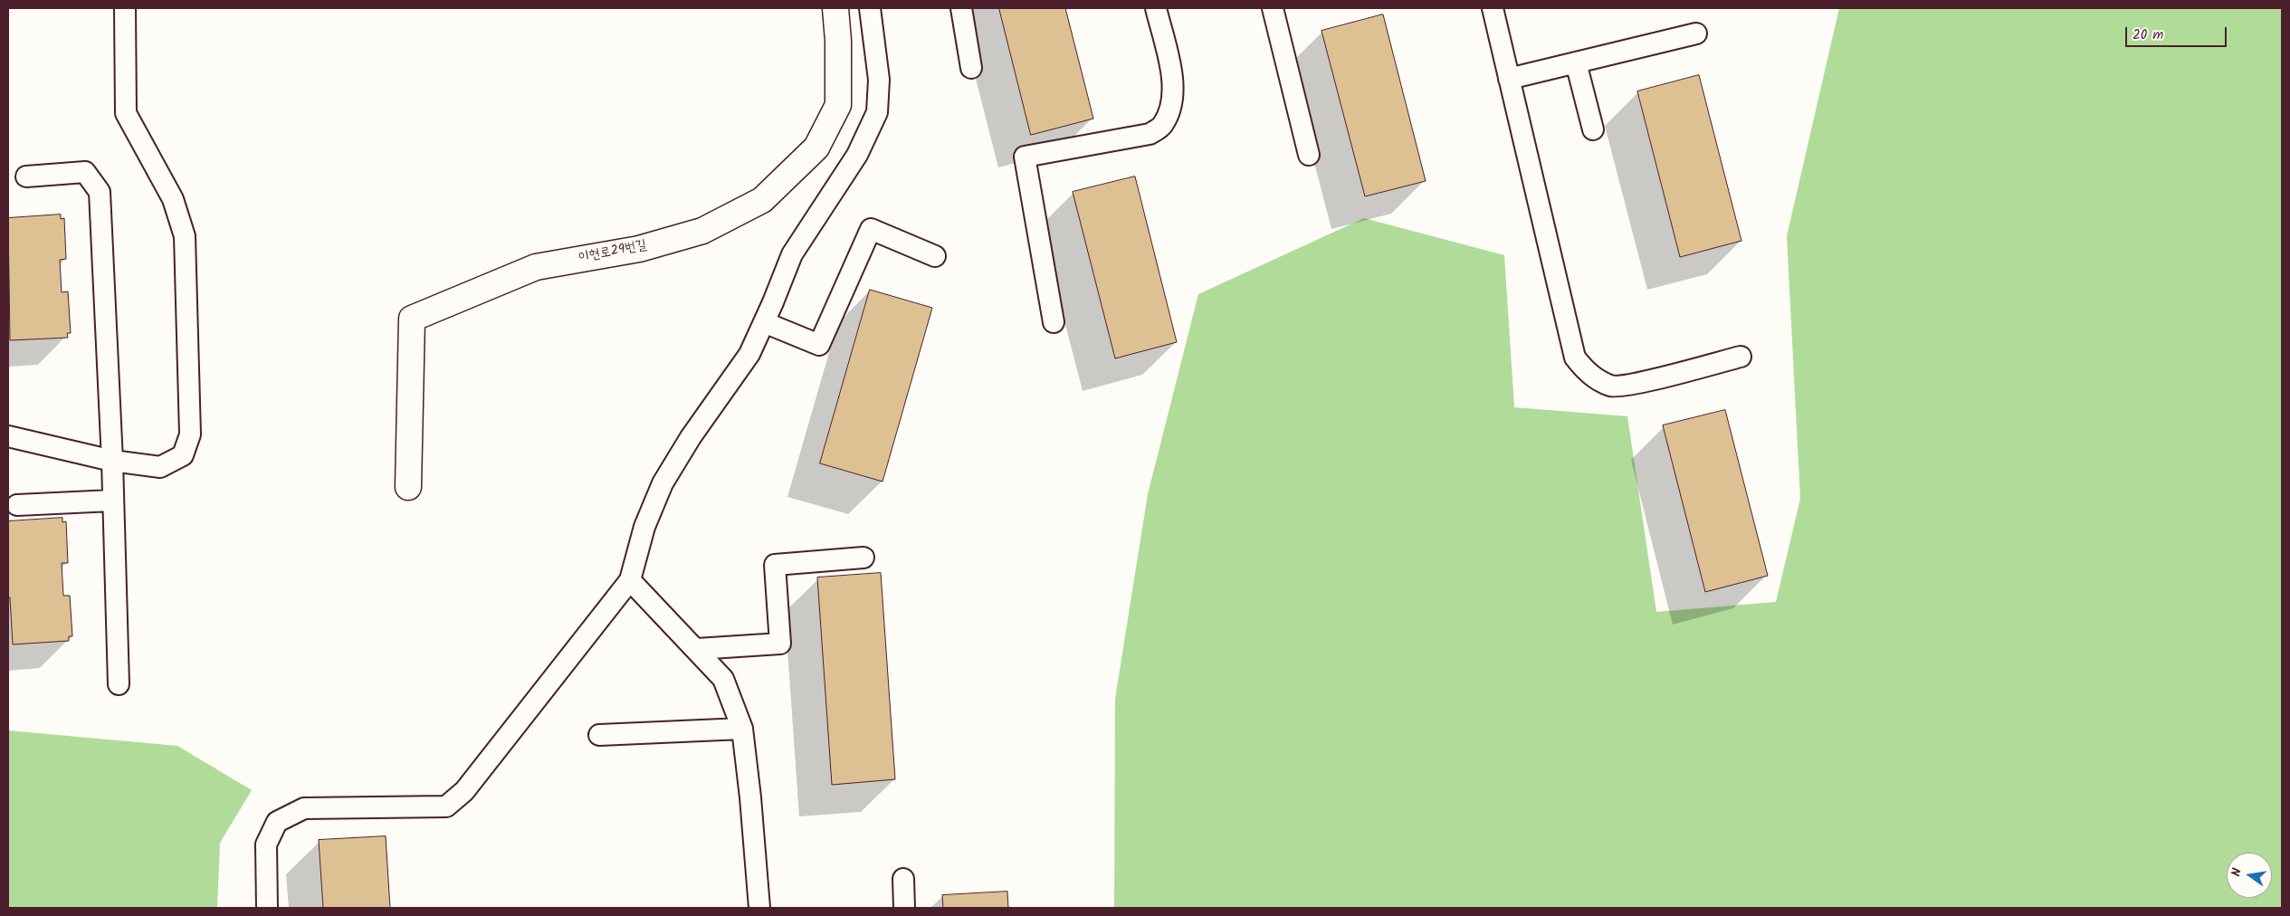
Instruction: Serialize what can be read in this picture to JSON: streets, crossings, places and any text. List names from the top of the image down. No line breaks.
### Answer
{"streets":{"street":["이현로29번길"]},"scale_bar":"20 m","north":"left"}
